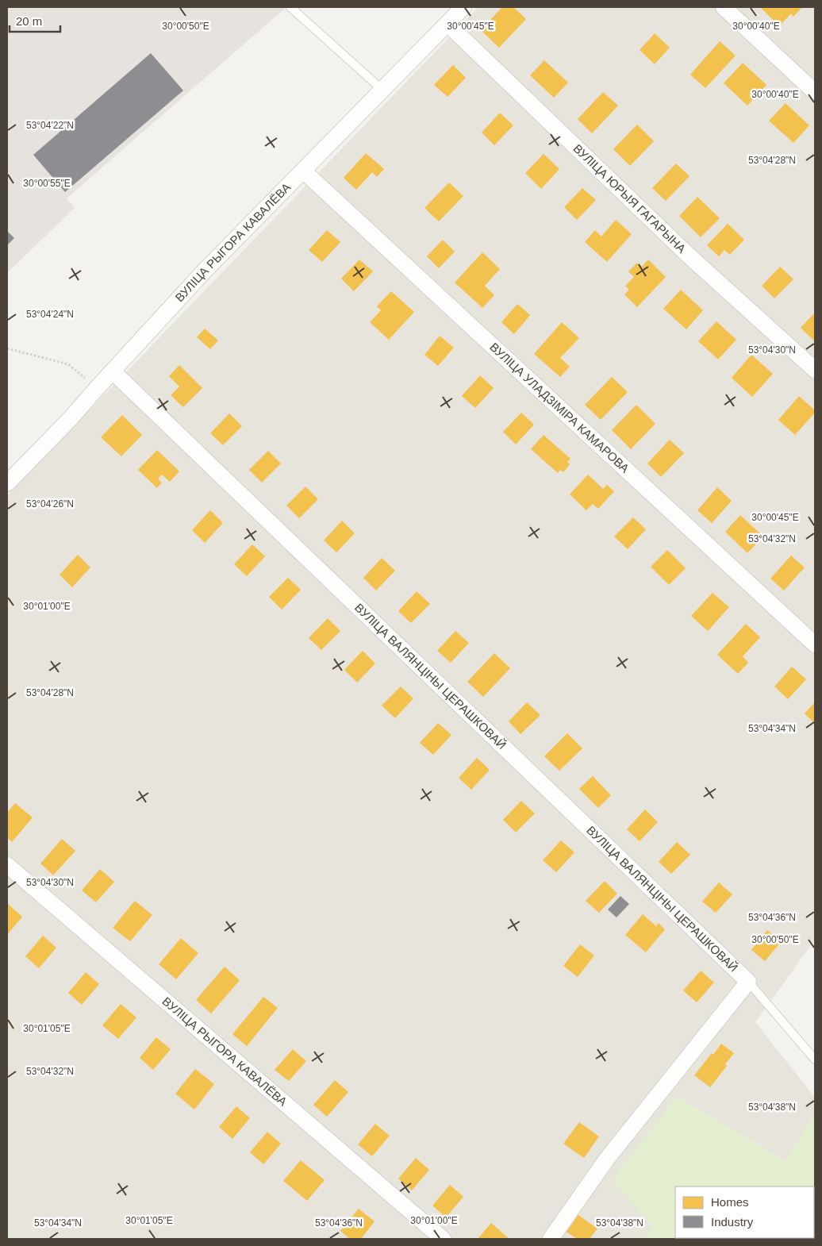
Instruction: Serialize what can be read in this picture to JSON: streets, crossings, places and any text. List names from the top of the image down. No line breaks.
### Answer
{"streets":{"street":["ВУЛІЦА ЮРЫЯ ГАГАРЫНА","ВУЛІЦА РЫГОРА КАВАЛЁВА","ВУЛІЦА УЛАДЗІМІРА КАМАРОВА","ВУЛІЦА ВАЛЯНЦІНЫ ЦЕРАШКОВАЙ"]},"crossings":[["ВУЛІЦА ЮРЫЯ ГАГАРЫНА","ВУЛІЦА РЫГОРА КАВАЛЁВА"],["ВУЛІЦА РЫГОРА КАВАЛЁВА","ВУЛІЦА УЛАДЗІМІРА КАМАРОВА"],["ВУЛІЦА РЫГОРА КАВАЛЁВА","ВУЛІЦА ВАЛЯНЦІНЫ ЦЕРАШКОВАЙ"]],"legend":["Homes","Industry"],"scale_bar":"20 m","coordinates":["30°00'40\"E","30°00'50\"E","30°00'45\"E","53°04'22\"N","53°04'28\"N","30°00'55\"E","53°04'24\"N","53°04'30\"N","53°04'26\"N","53°04'32\"N","30°01'00\"E","53°04'34\"N","53°04'36\"N","30°01'05\"E","53°04'38\"N"]}
